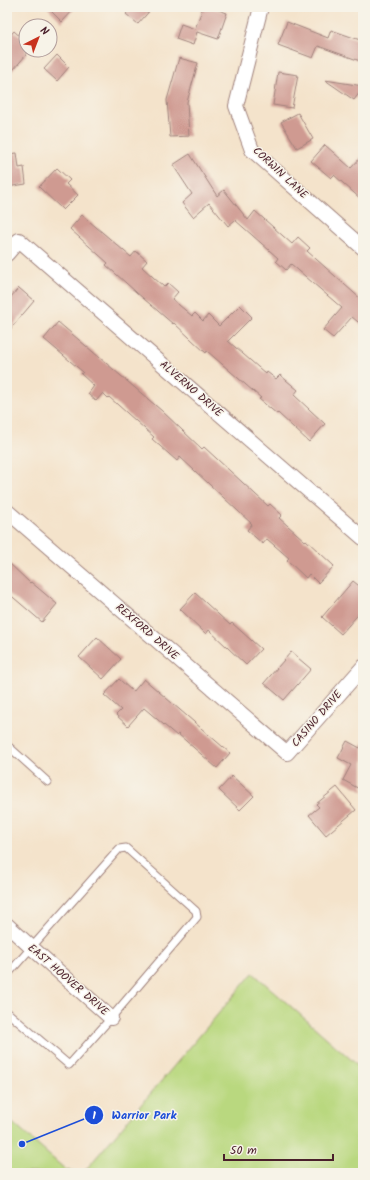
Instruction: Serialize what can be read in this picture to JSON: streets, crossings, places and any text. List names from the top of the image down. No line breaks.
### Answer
{"streets":{"street":["CORWIN LANE","ALVERNO DRIVE","REXFORD DRIVE","CASINO DRIVE","EAST HOOVER DRIVE"]},"crossings":[["REXFORD DRIVE","CASINO DRIVE"]],"places":["Warrior Park"],"scale_bar":"50 m","north":"top right"}
